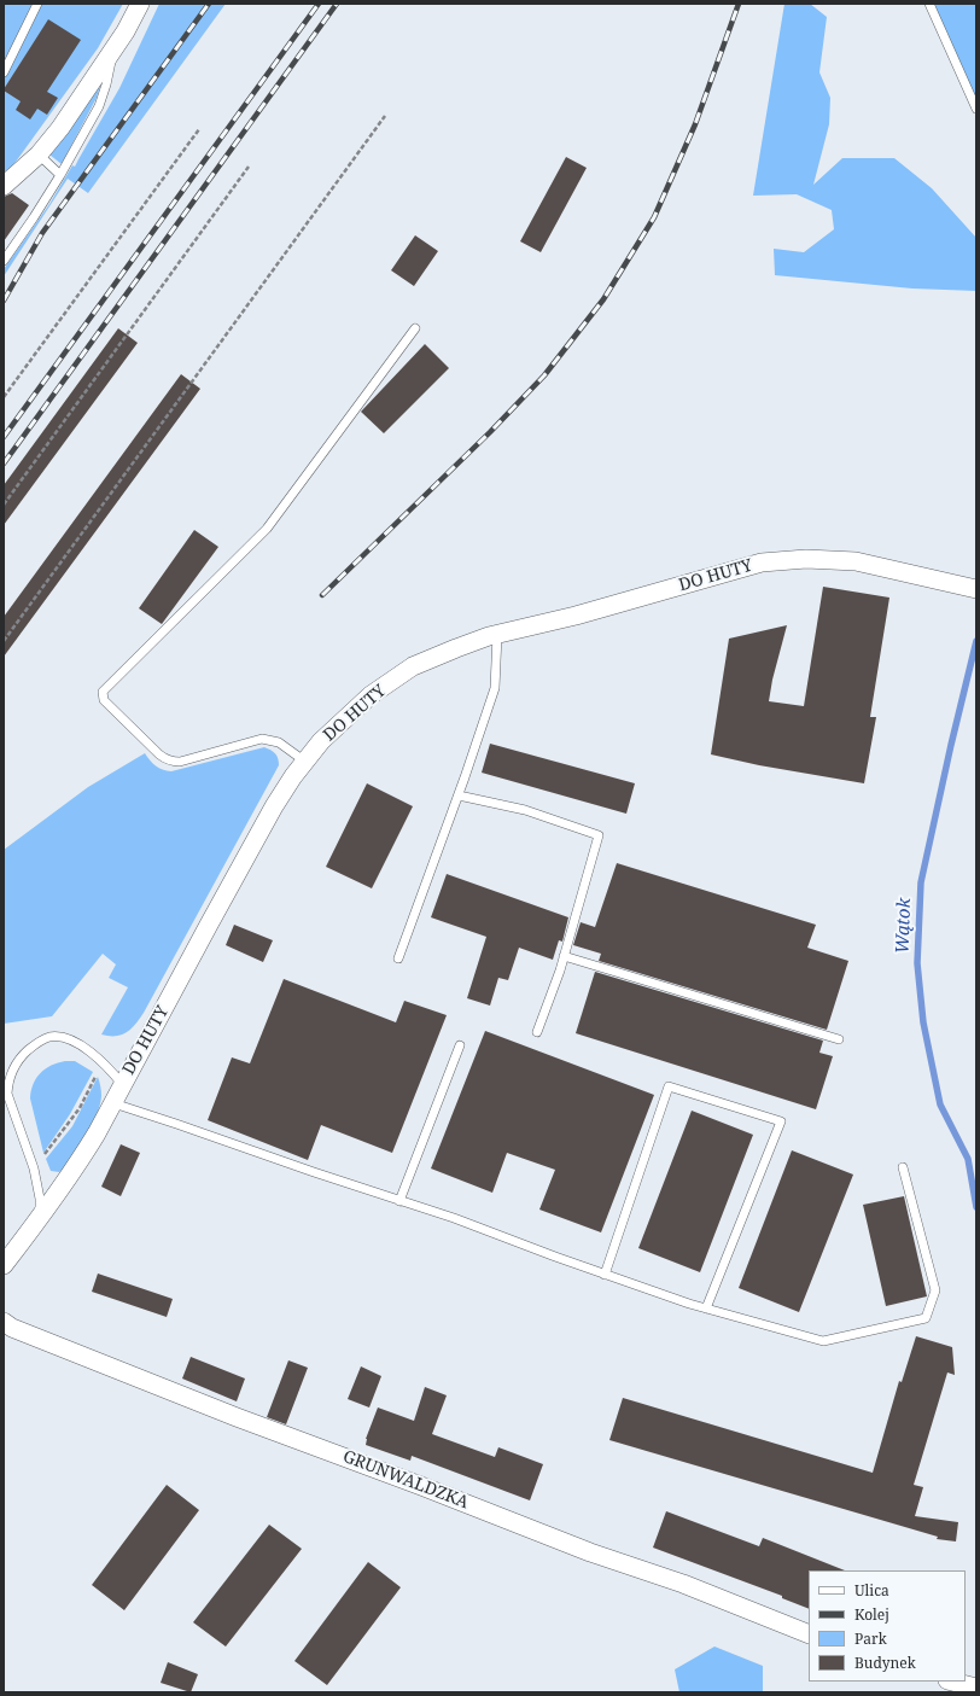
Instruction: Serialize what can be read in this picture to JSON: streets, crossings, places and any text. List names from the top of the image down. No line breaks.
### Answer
{"streets":{"street":["DO HUTY","GRUNWALDZKA"]},"water":["Wątok"],"legend":["Ulica","Kolej","Park","Budynek"]}
